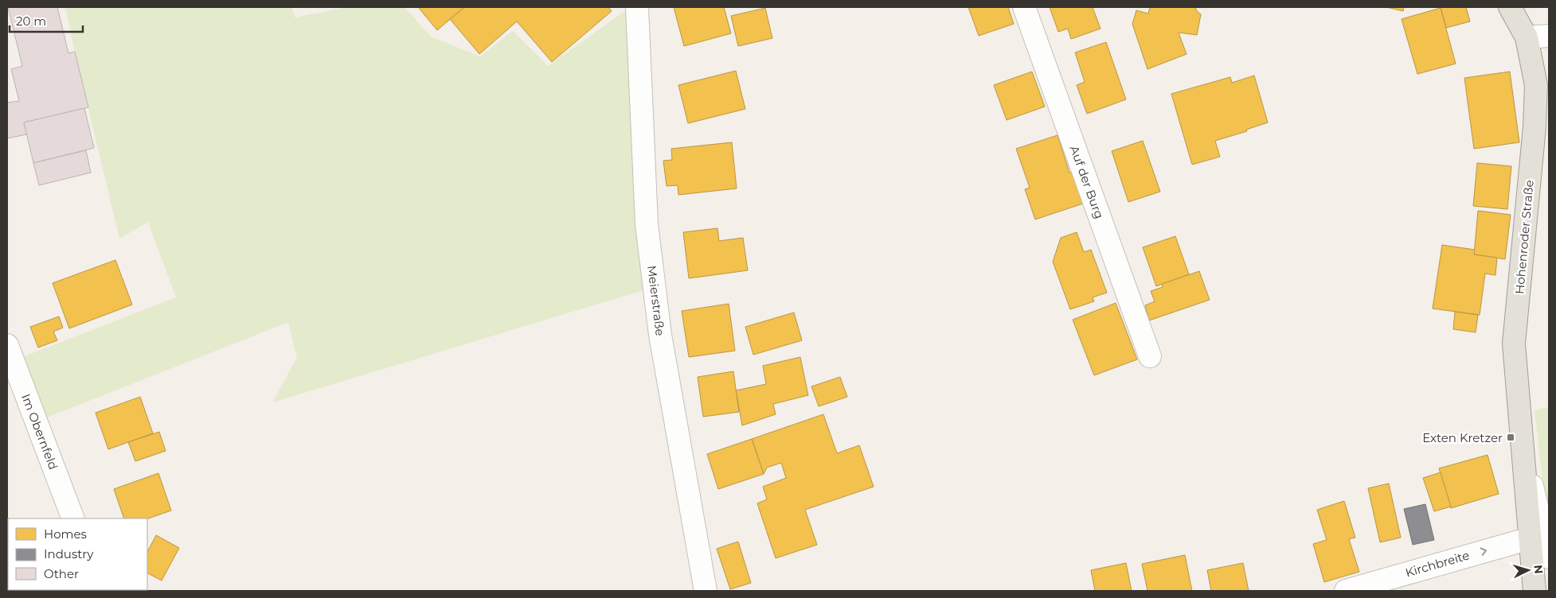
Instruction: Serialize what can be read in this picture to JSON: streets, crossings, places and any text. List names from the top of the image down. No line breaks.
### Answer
{"streets":{"main road":["Hohenroder Straße"],"street":["Auf der Burg","Meierstraße","Im Obernfeld","Kirchbreite"]},"crossings":[["Hohenroder Straße","Kirchbreite"]],"one_way":["Kirchbreite"],"places":{"transit":["Exten Kretzer"]},"legend":["Homes","Industry","Other"],"scale_bar":"20 m","north":"right"}
